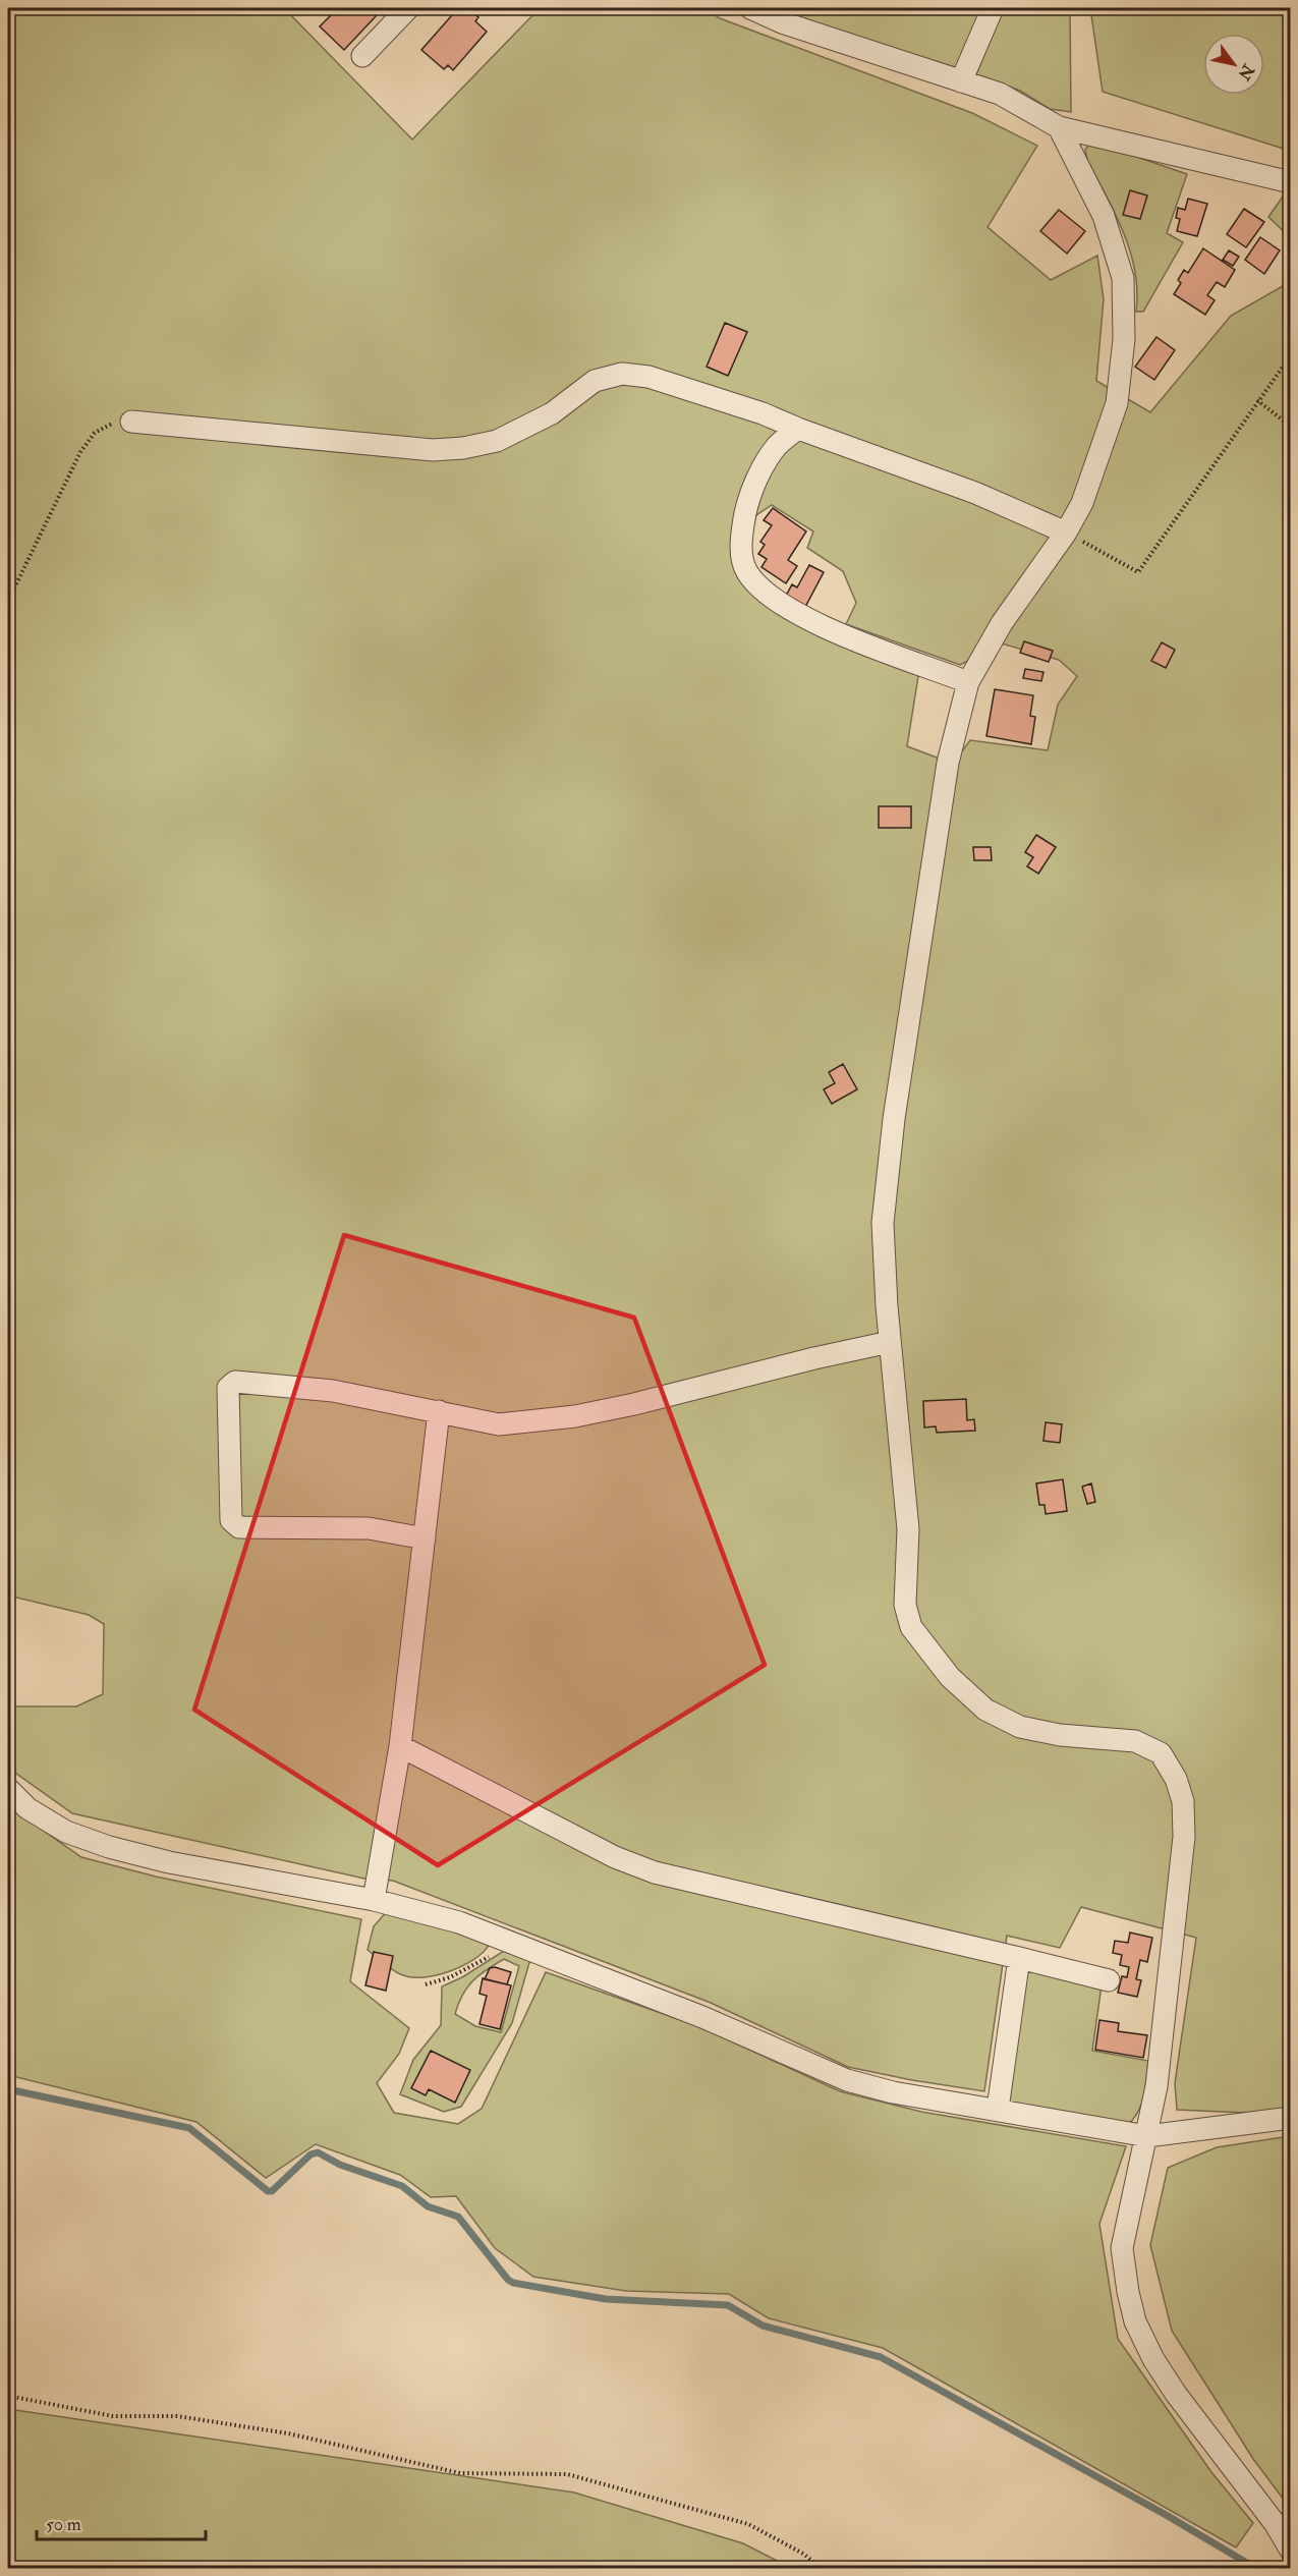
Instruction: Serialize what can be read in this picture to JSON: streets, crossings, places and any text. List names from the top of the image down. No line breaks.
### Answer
{"scale_bar":"50 m","north":"bottom right"}
